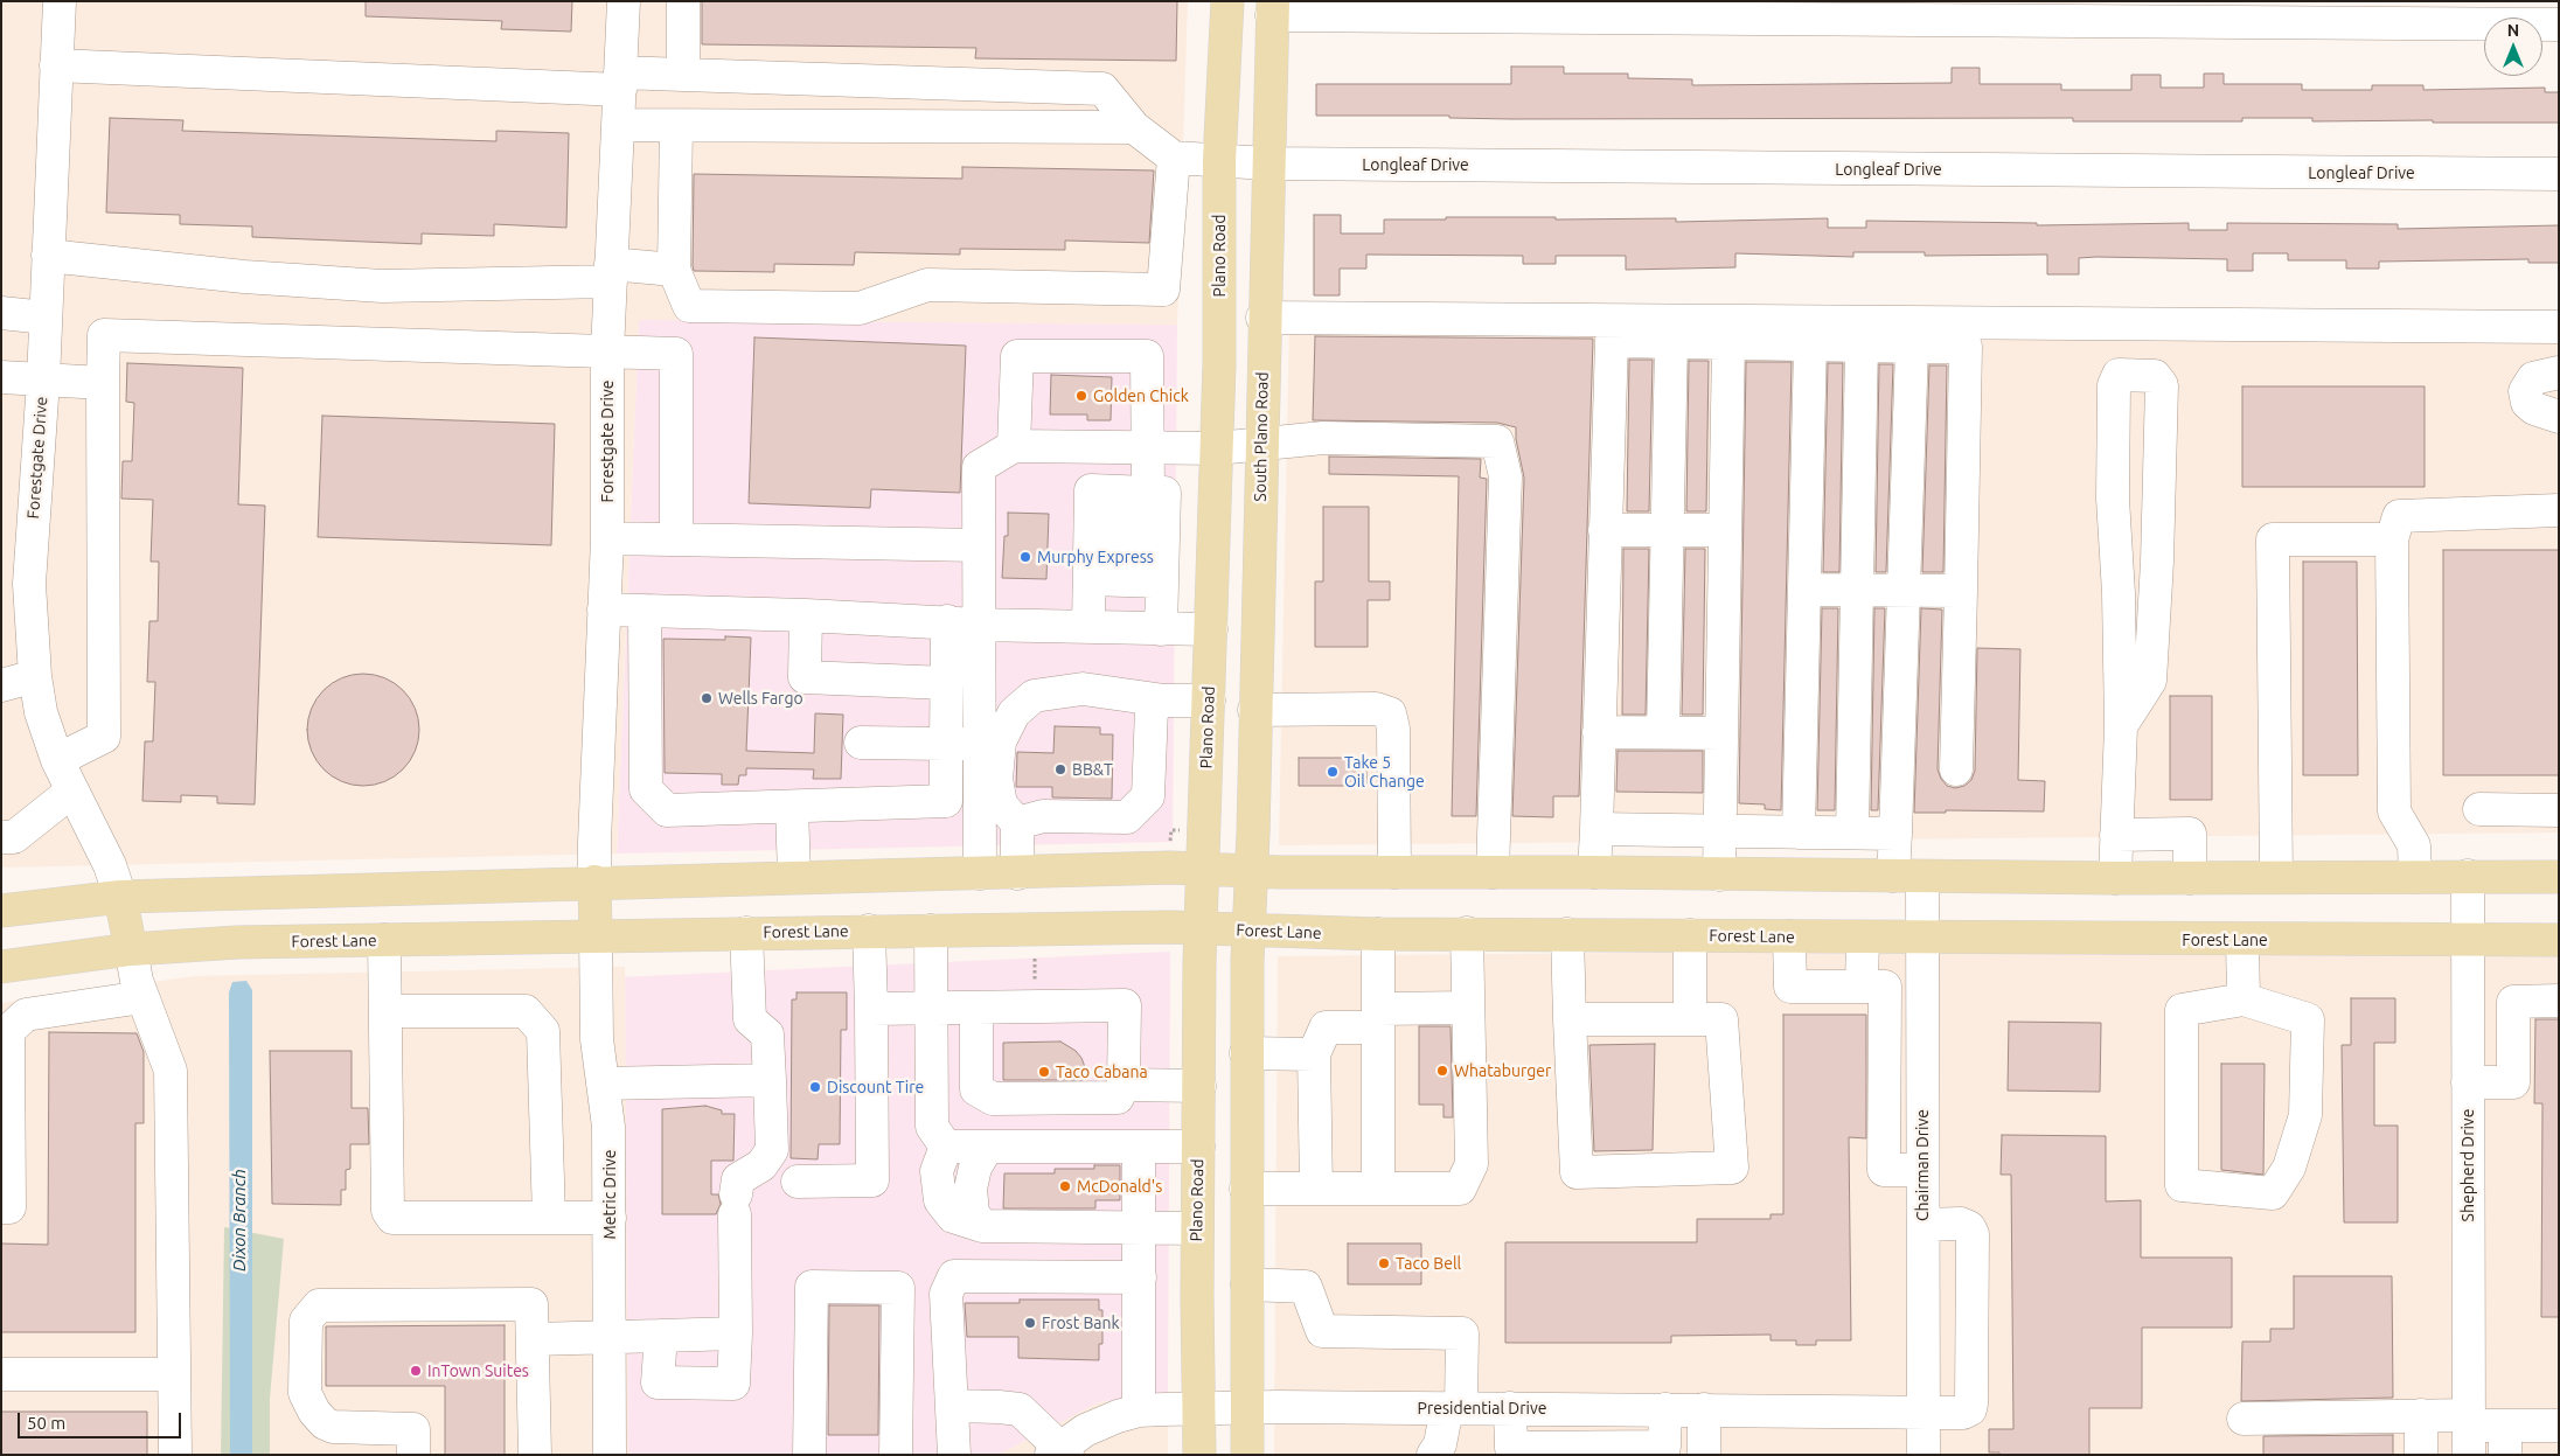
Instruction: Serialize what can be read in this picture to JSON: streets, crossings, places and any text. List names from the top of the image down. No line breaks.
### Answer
{"streets":{"main road":["Plano Road","South Plano Road","Forest Lane"],"street":["Longleaf Drive","Forestgate Drive","Chairman Drive","Shepherd Drive","Metric Drive","Presidential Drive"]},"crossings":[["Longleaf Drive","Plano Road"],["Longleaf Drive","South Plano Road"],["Plano Road","Forest Lane"],["Plano Road","Presidential Drive"],["Forest Lane","Chairman Drive"],["Forest Lane","Shepherd Drive"],["Forest Lane","Metric Drive"],["Chairman Drive","Presidential Drive"]],"water":["Dixon Branch"],"places":["Golden Chick","Murphy Express","Wells Fargo","BB&T","Take 5 Oil Change","Whataburger","Taco Cabana","Discount Tire","McDonald's","Taco Bell","Frost Bank","InTown Suites"],"scale_bar":"50 m","north":"top"}
